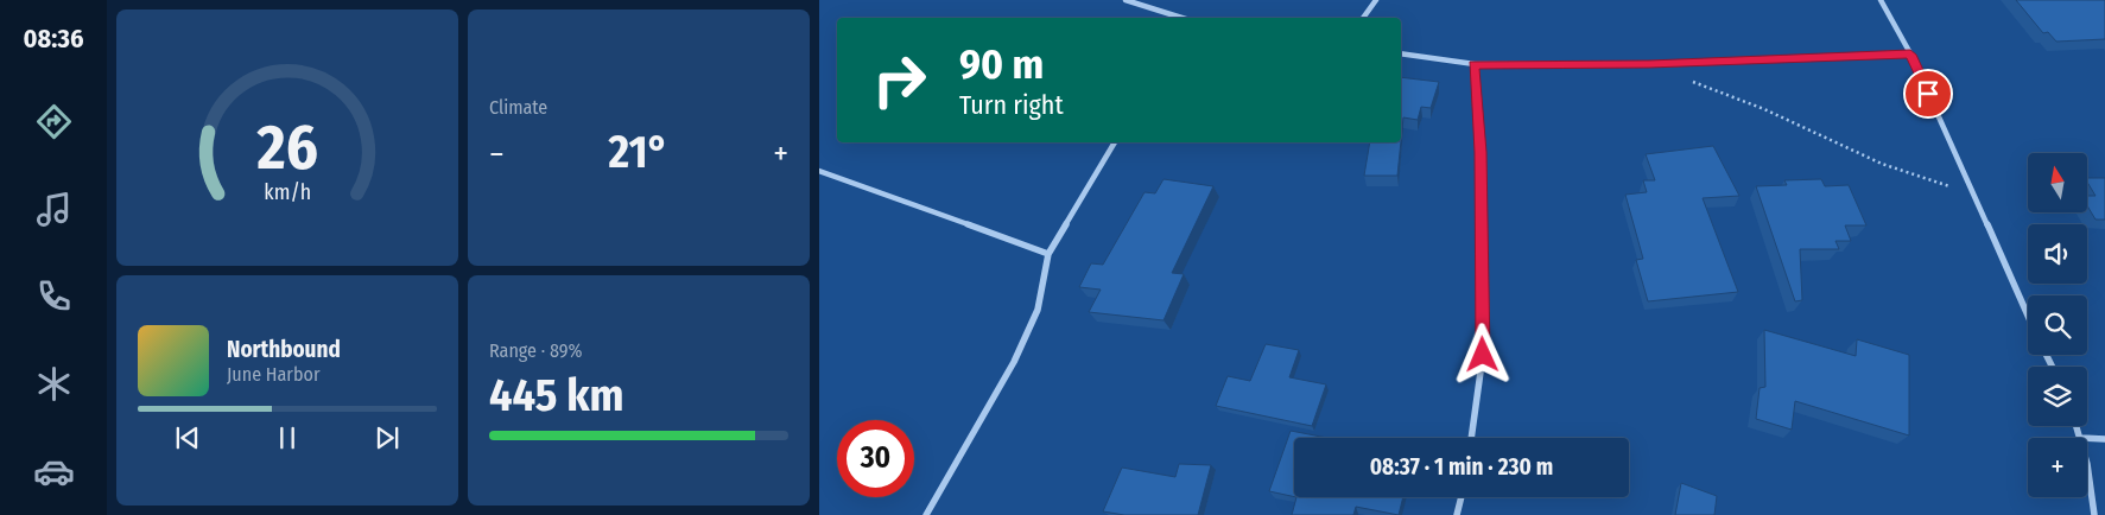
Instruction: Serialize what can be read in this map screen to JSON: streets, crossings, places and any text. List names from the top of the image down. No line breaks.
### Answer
{"north":"top","page":{"tabs":"08:36","tile":["Climate",["Range · 89%","445 km"]],"turn":["90 m","Turn right"],"heat":["−","21°","+"],"map_buttons":"+","song":["Northbound","June Harbor"],"limit":"30","trip":"08:37 · 1 min · 230 m","gauge":["26","km/h"]}}
